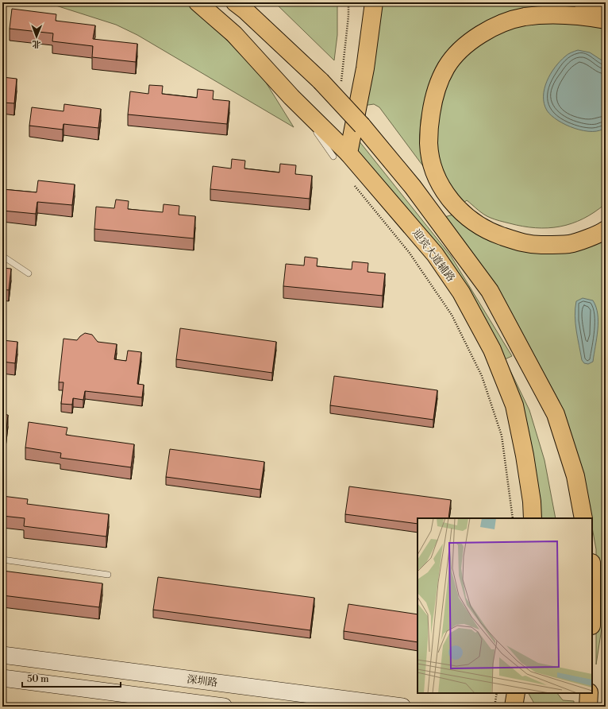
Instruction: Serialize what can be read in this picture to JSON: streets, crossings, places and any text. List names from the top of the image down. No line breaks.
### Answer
{"streets":{"main road":["迎宾大道辅路"],"street":["深圳路"]},"scale_bar":"50 m","north":"bottom"}
